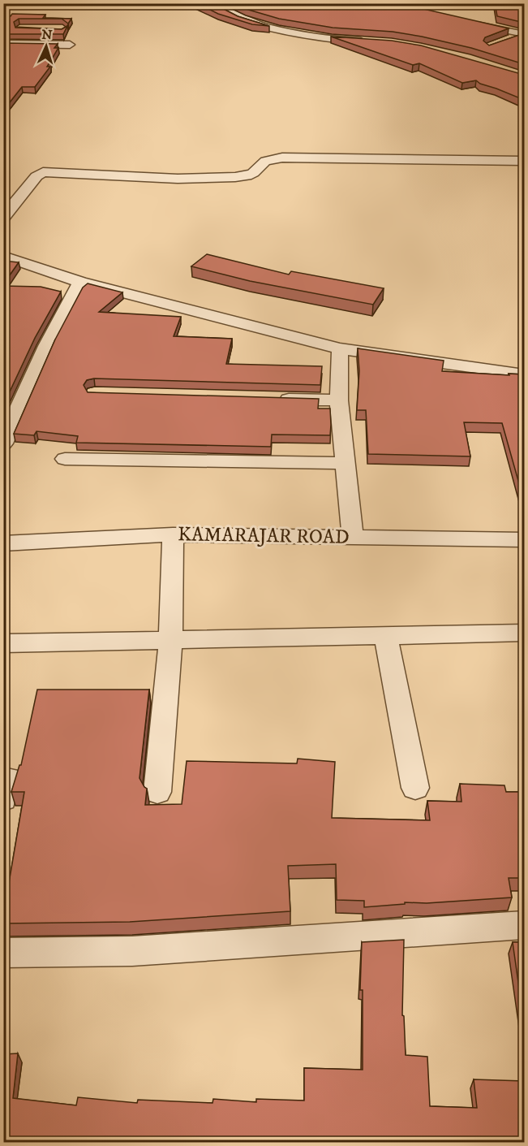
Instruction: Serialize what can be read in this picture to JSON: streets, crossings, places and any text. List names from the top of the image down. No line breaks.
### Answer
{"streets":{"street":["KAMARAJAR ROAD"]},"north":"top"}
